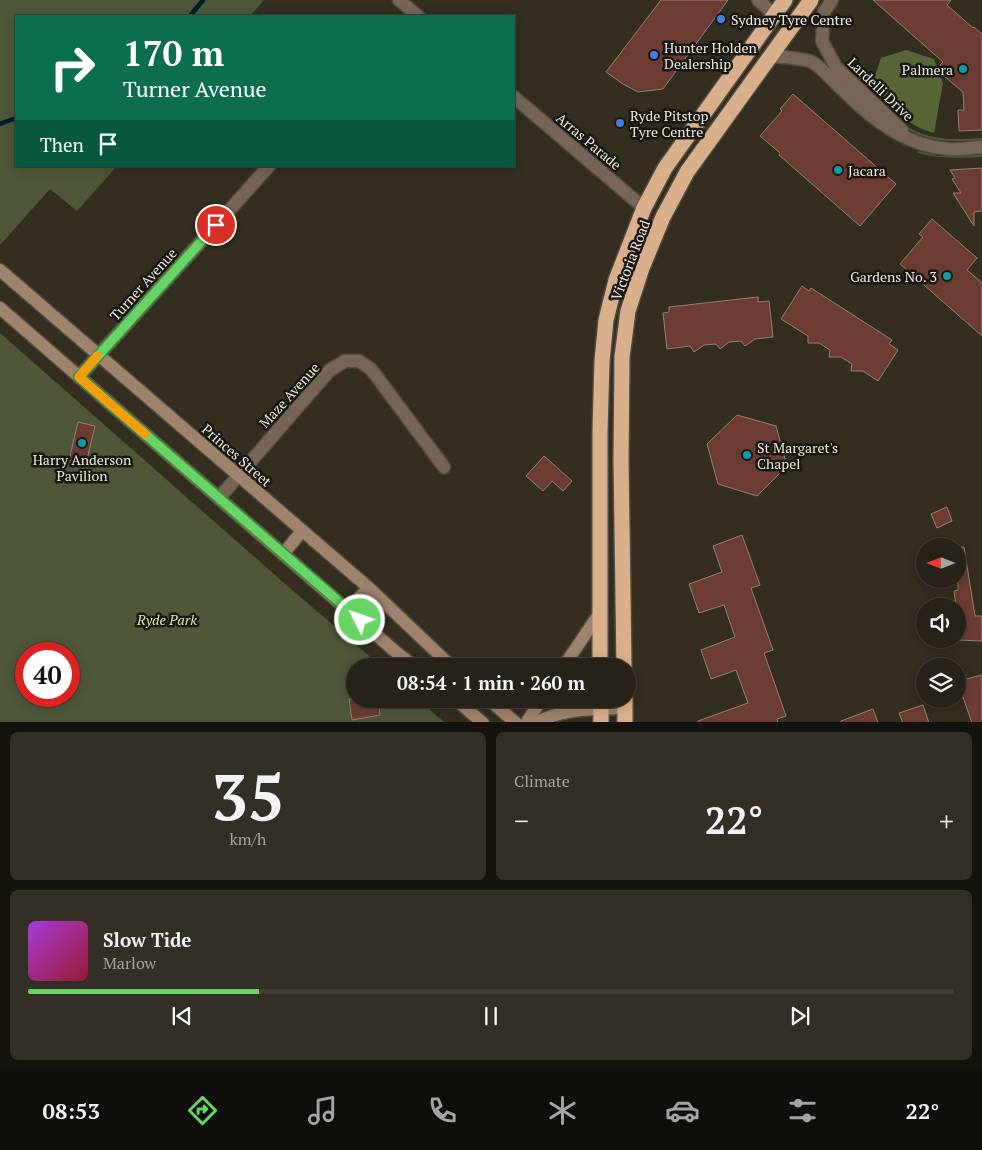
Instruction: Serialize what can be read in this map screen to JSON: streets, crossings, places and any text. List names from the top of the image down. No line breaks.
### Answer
{"streets":{"highway":["Victoria Road"],"street":["Lardelli Drive","Arras Parade","Turner Avenue","Maze Avenue","Princes Street"]},"crossings":[["Lardelli Drive","Victoria Road"],["Arras Parade","Victoria Road"],["Turner Avenue","Princes Street"],["Maze Avenue","Princes Street"]],"parks":["Ryde Park"],"places":["Sydney Tyre Centre","Hunter Holden Dealership","Palmera","Ryde Pitstop Tyre Centre","Jacara","Gardens No. 3","Harry Anderson Pavilion","St Margaret's Chapel"],"north":"left","page":{"turn":["170 m","Turner Avenue"],"then":"Then","limit":"40","trip":"08:54 · 1 min · 260 m","tile":[["35","km/h"],"Climate"],"heat":["−","22°","+"],"song":["Slow Tide","Marlow"],"tabs":["08:53","22°"]}}
